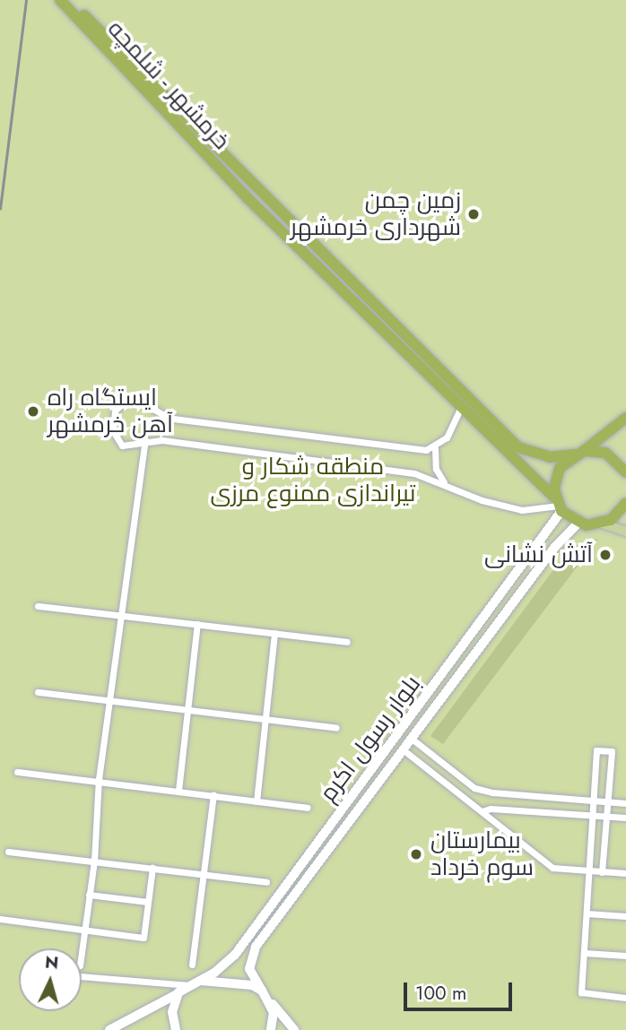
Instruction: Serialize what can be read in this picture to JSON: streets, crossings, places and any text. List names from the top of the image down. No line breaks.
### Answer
{"streets":{"highway":["خرمشهر - شلمچه"],"main road":["بلوار رسول اکرم"]},"crossings":[["خرمشهر - شلمچه","بلوار رسول اکرم"]],"parks":["منطقه شکار و تیراندازی ممنوع مرزی"],"places":["زمین چمن شهرداری خرمشهر","ایستگاه راه آهن خرمشهر","آتش نشانی","بیمارستان سوم خرداد"],"scale_bar":"100 m","north":"top"}
